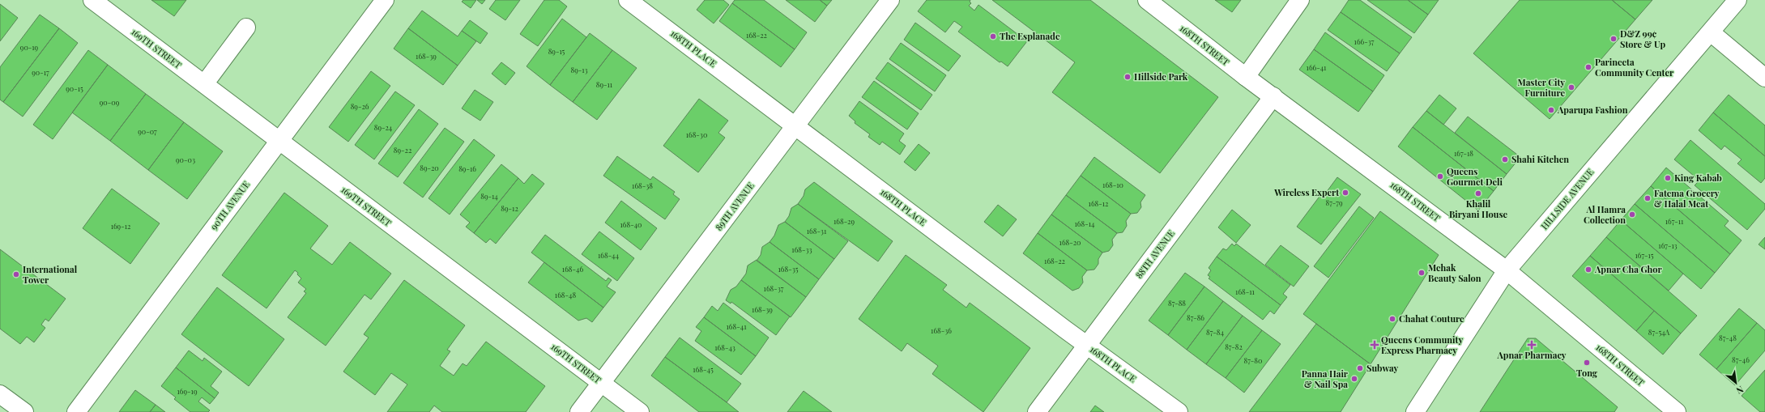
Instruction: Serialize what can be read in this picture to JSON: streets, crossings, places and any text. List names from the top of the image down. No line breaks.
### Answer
{"streets":{"street":["168TH STREET","169TH STREET","168TH PLACE","HILLSIDE AVENUE","90TH AVENUE","89TH AVENUE","88TH AVENUE"]},"crossings":[["168TH STREET","HILLSIDE AVENUE"],["168TH STREET","88TH AVENUE"],["169TH STREET","90TH AVENUE"],["169TH STREET","89TH AVENUE"],["168TH PLACE","89TH AVENUE"],["168TH PLACE","88TH AVENUE"]],"places":{"other":["The Esplanade","D&Z 99¢ Store & Up","Parineeta Community Center","Hillside Park","Master City Furniture","Aparupa Fashion","Shahi Kitchen","Queens Gourmet Deli","King Kabab","Wireless Expert","Khalil Biryani House","Fatema Grocery & Halal Meat","Al Hamra Collection","Apnar Cha Ghor","Mehak Beauty Salon","International Tower","Chahat Couture","Tong","Subway","Panna Hair & Nail Spa"],"health":["Queens Community Express Pharmacy","Apnar Pharmacy"]},"house_numbers":["168-22","166-37","90-19","89-15","168-39","166-41","89-13","90-17","89-11","90-15","90-09","89-26","89-24","90-07","168-30","89-22","167-18","90-03","89-20","89-16","168-10","168-38","89-14","87-79","168-12","89-12","168-29","167-11","168-14","168-40","169-12","168-31","168-20","167-13","168-33","168-44","167-15","168-22","168-46","168-35","168-37","168-11","168-48","87-88","168-39","87-86","168-41","168-36","87-84","87-54A","87-48","87-82","168-43","87-46","87-80","168-45","169-19"],"north":"bottom right"}
